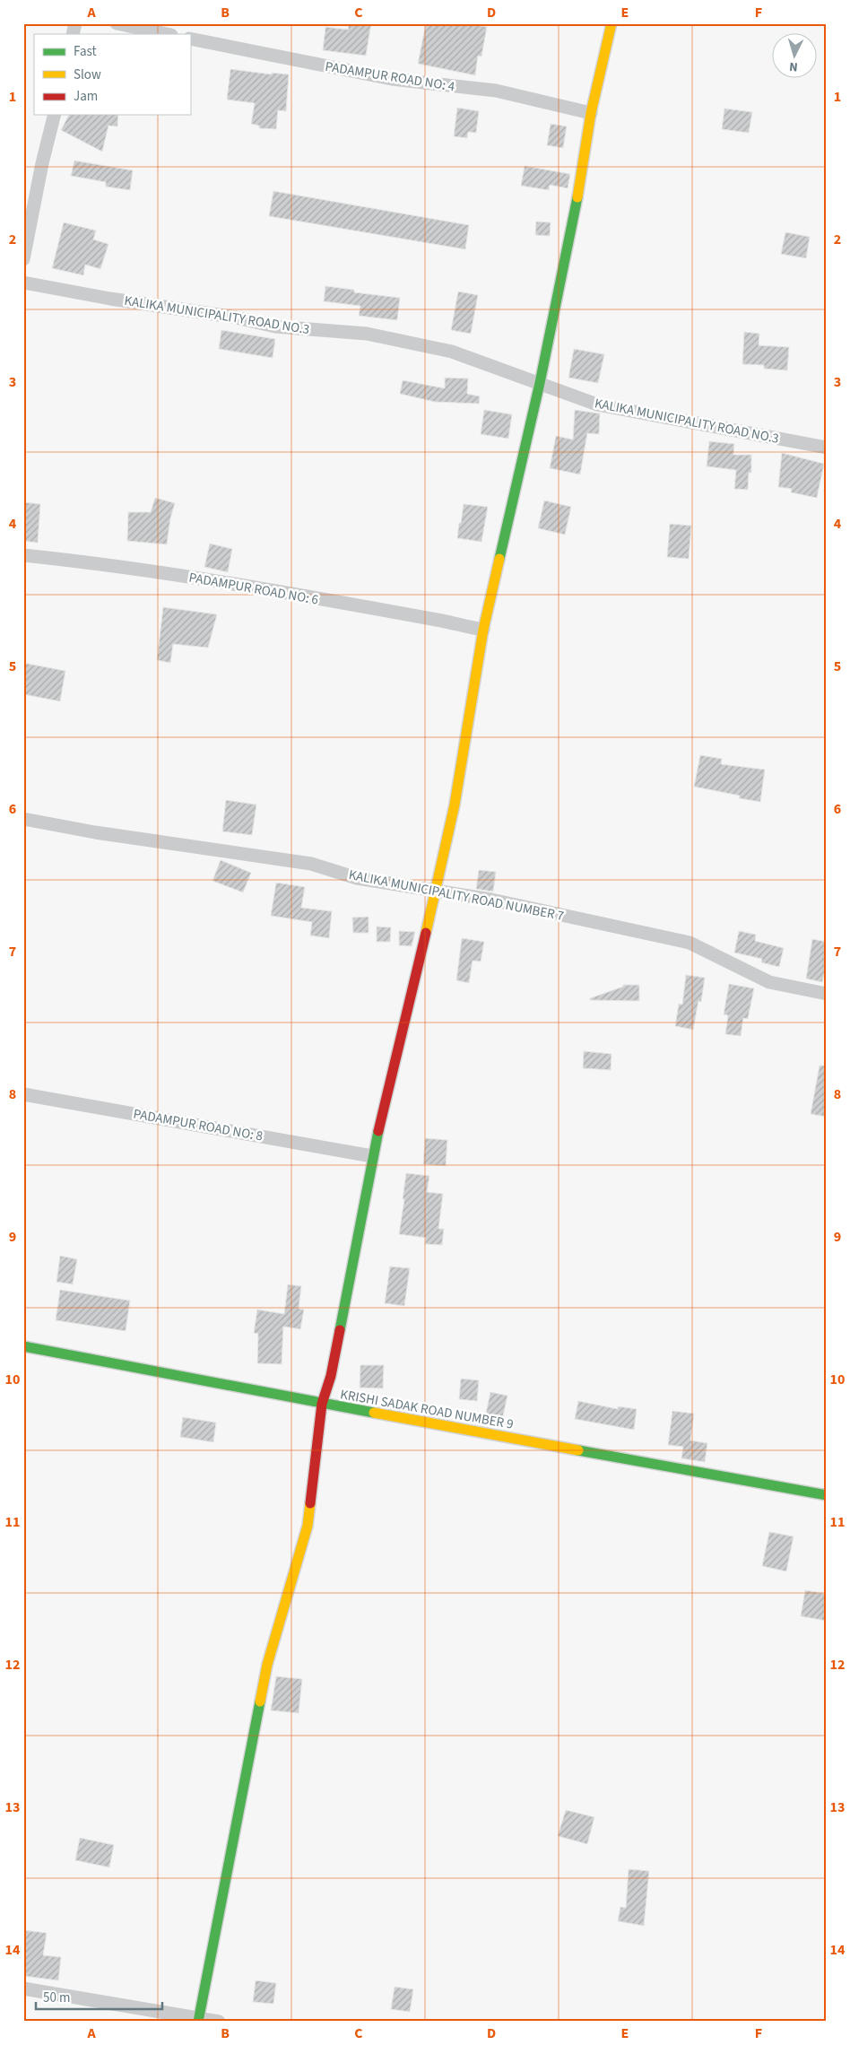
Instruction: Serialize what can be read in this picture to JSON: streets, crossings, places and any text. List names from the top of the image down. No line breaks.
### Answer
{"streets":{"street":["PADAMPUR ROAD NO: 4","KALIKA MUNICIPALITY ROAD NO.3","PADAMPUR ROAD NO: 6","KALIKA MUNICIPALITY ROAD NUMBER 7","PADAMPUR ROAD NO: 8","KRISHI SADAK ROAD NUMBER 9"]},"legend":["Fast","Slow","Jam"],"scale_bar":"50 m","north":"bottom","grid":{"columns":["A","B","C","D","E","F"],"rows":["1","2","3","4","5","6","7","8","9","10","11","12","13","14"]}}
